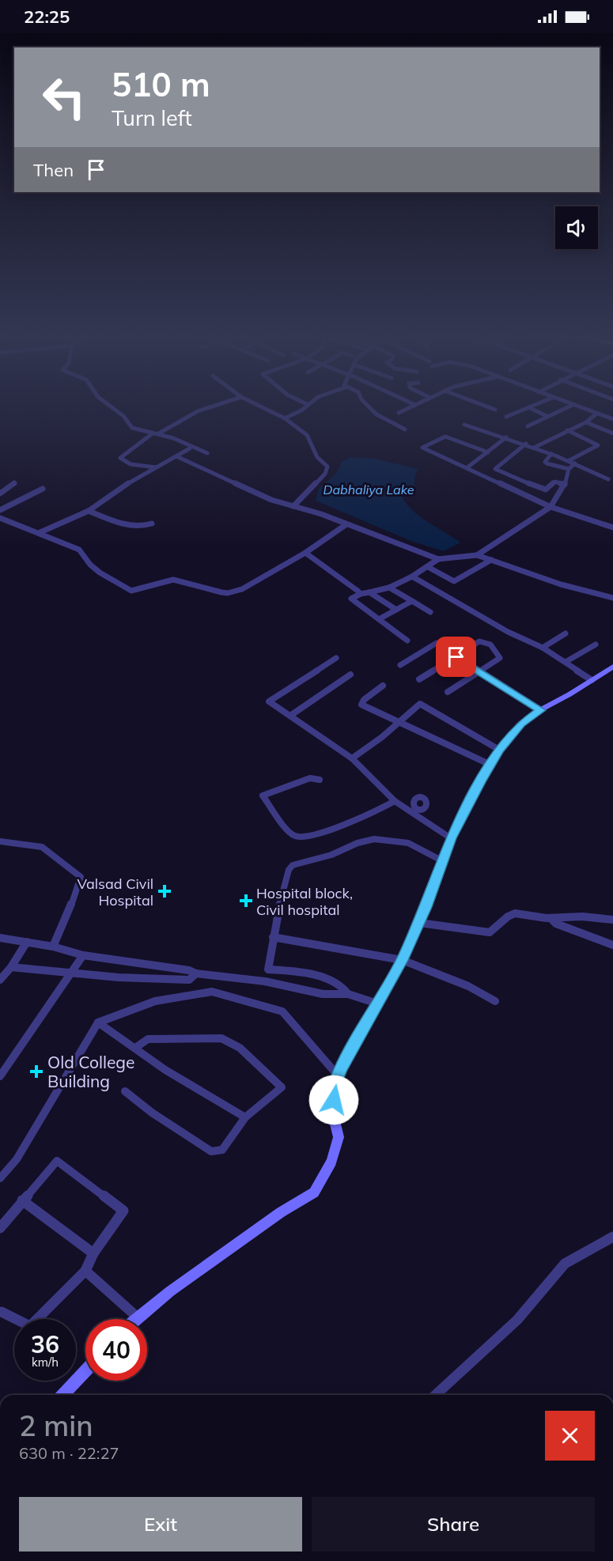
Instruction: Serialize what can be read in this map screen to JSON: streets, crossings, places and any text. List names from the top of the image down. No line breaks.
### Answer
{"water":["Dabhaliya Lake"],"places":{"health":["Valsad Civil Hospital","Hospital block, Civil hospital","Old College Building"]},"page":{"status":"22:25","turn":["510 m","Turn left"],"then":"Then","speed":"36 km/h","limit":"40","heading":["2 min","630 m · 22:27"],"buttons":["Exit","Share"]}}
